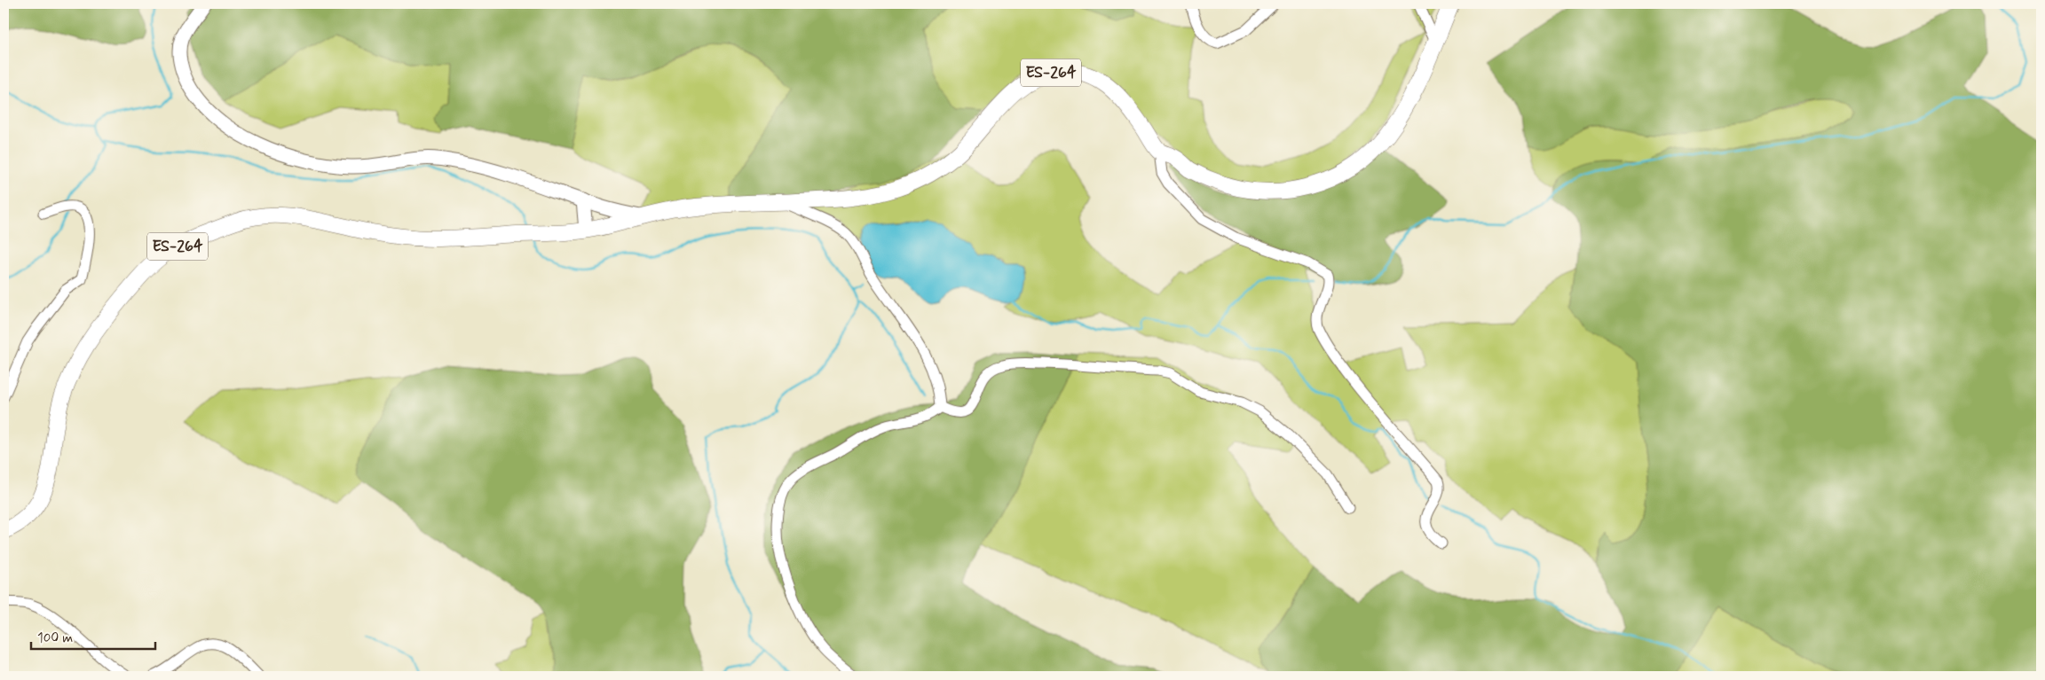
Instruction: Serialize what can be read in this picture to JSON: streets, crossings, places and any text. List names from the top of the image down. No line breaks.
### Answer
{"streets":{"main road":["ES-264"]},"scale_bar":"100 m"}
